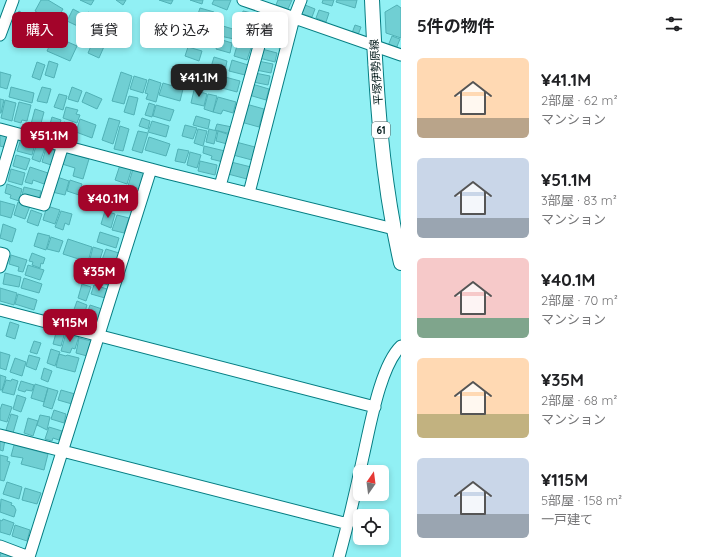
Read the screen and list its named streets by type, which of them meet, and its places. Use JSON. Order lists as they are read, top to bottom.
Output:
{
  "streets": {
    "main road": ["平塚伊勢原線", "61"]
  },
  "north": "top",
  "page": {
    "heading": "5件の物件",
    "chip": [
      "購入",
      "賃貸",
      "絞り込み",
      "新着"
    ],
    "list": [
      {
        "name": "¥41.1M",
        "note": "2部屋 · 62 m² · マンション"
      },
      {
        "name": "¥51.1M",
        "note": "3部屋 · 83 m² · マンション"
      },
      {
        "name": "¥40.1M",
        "note": "2部屋 · 70 m² · マンション"
      },
      {
        "name": "¥35M",
        "note": "2部屋 · 68 m² · マンション"
      },
      {
        "name": "¥115M",
        "note": "5部屋 · 158 m² · 一戸建て"
      }
    ],
    "price": [
      "¥41.1M",
      "¥51.1M",
      "¥40.1M",
      "¥35M",
      "¥115M"
    ]
  }
}
